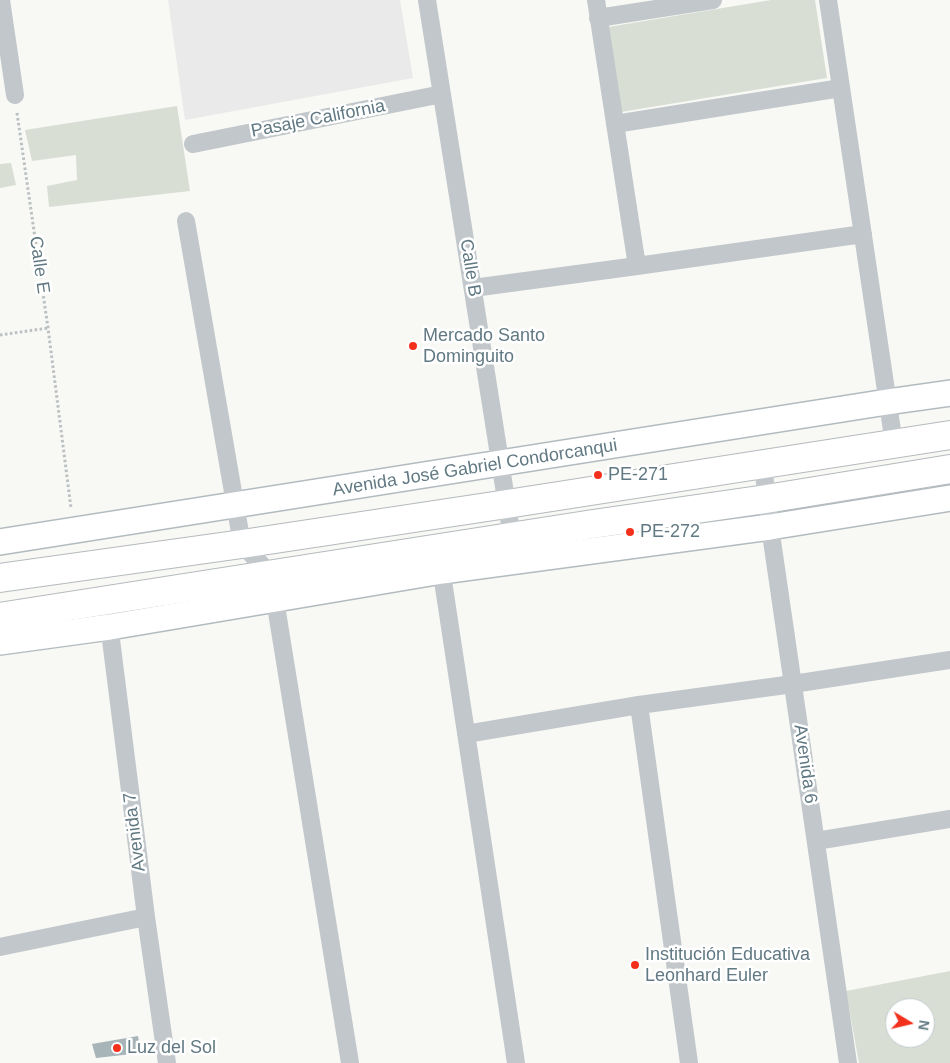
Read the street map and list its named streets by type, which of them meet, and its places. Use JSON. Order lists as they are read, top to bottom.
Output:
{
  "streets": {
    "street": [
      "Pasaje California",
      "Calle B",
      "Avenida José Gabriel Condorcanqui",
      "Avenida 6",
      "Avenida 7"
    ],
    "path": ["Calle E"]
  },
  "crossings": [
    ["Pasaje California", "Calle B"],
    ["Calle E", "Avenida José Gabriel Condorcanqui"],
    ["Calle B", "Avenida José Gabriel Condorcanqui"]
  ],
  "places": [
    "Mercado Santo Dominguito",
    "PE-271",
    "PE-272",
    "Institución Educativa Leonhard Euler",
    "Luz del Sol"
  ],
  "north": "right"
}
